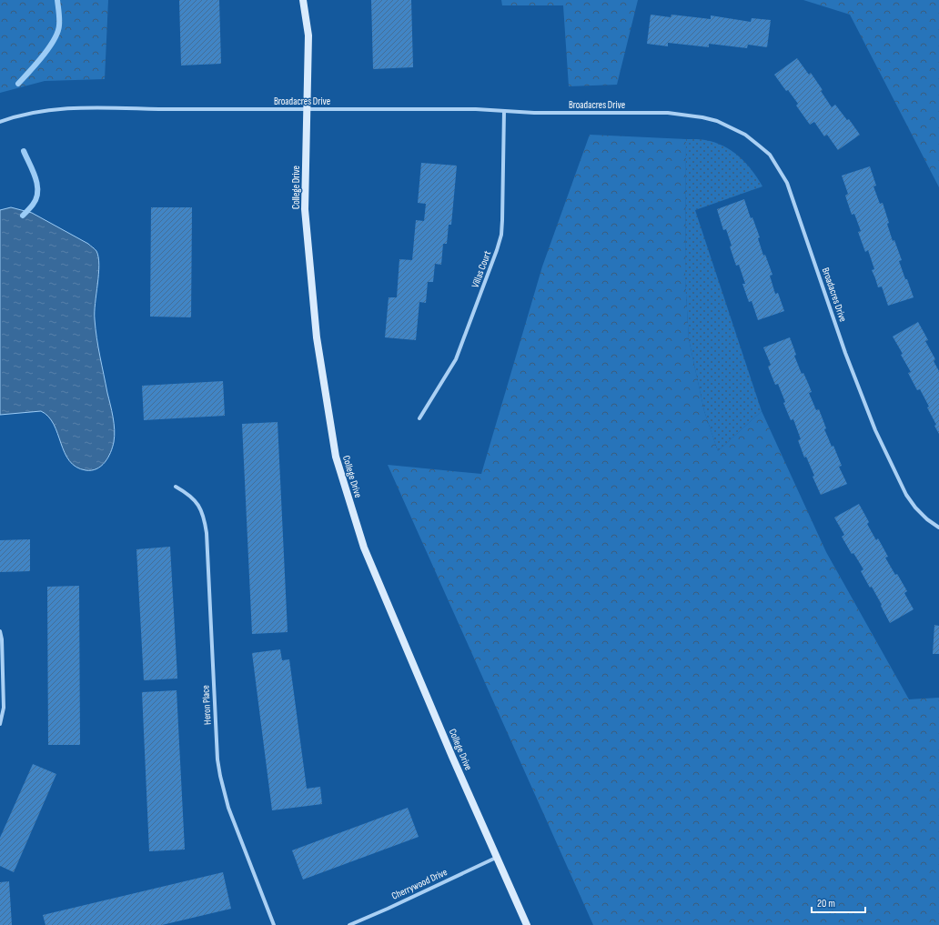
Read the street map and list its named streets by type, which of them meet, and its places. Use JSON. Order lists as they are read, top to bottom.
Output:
{
  "streets": {
    "main road": ["College Drive"],
    "street": [
      "Broadacres Drive",
      "Villas Court",
      "Heron Place",
      "Cherrywood Drive"
    ]
  },
  "crossings": [
    ["Broadacres Drive", "College Drive"],
    ["Broadacres Drive", "Villas Court"],
    ["College Drive", "Cherrywood Drive"]
  ],
  "scale_bar": "20 m"
}
